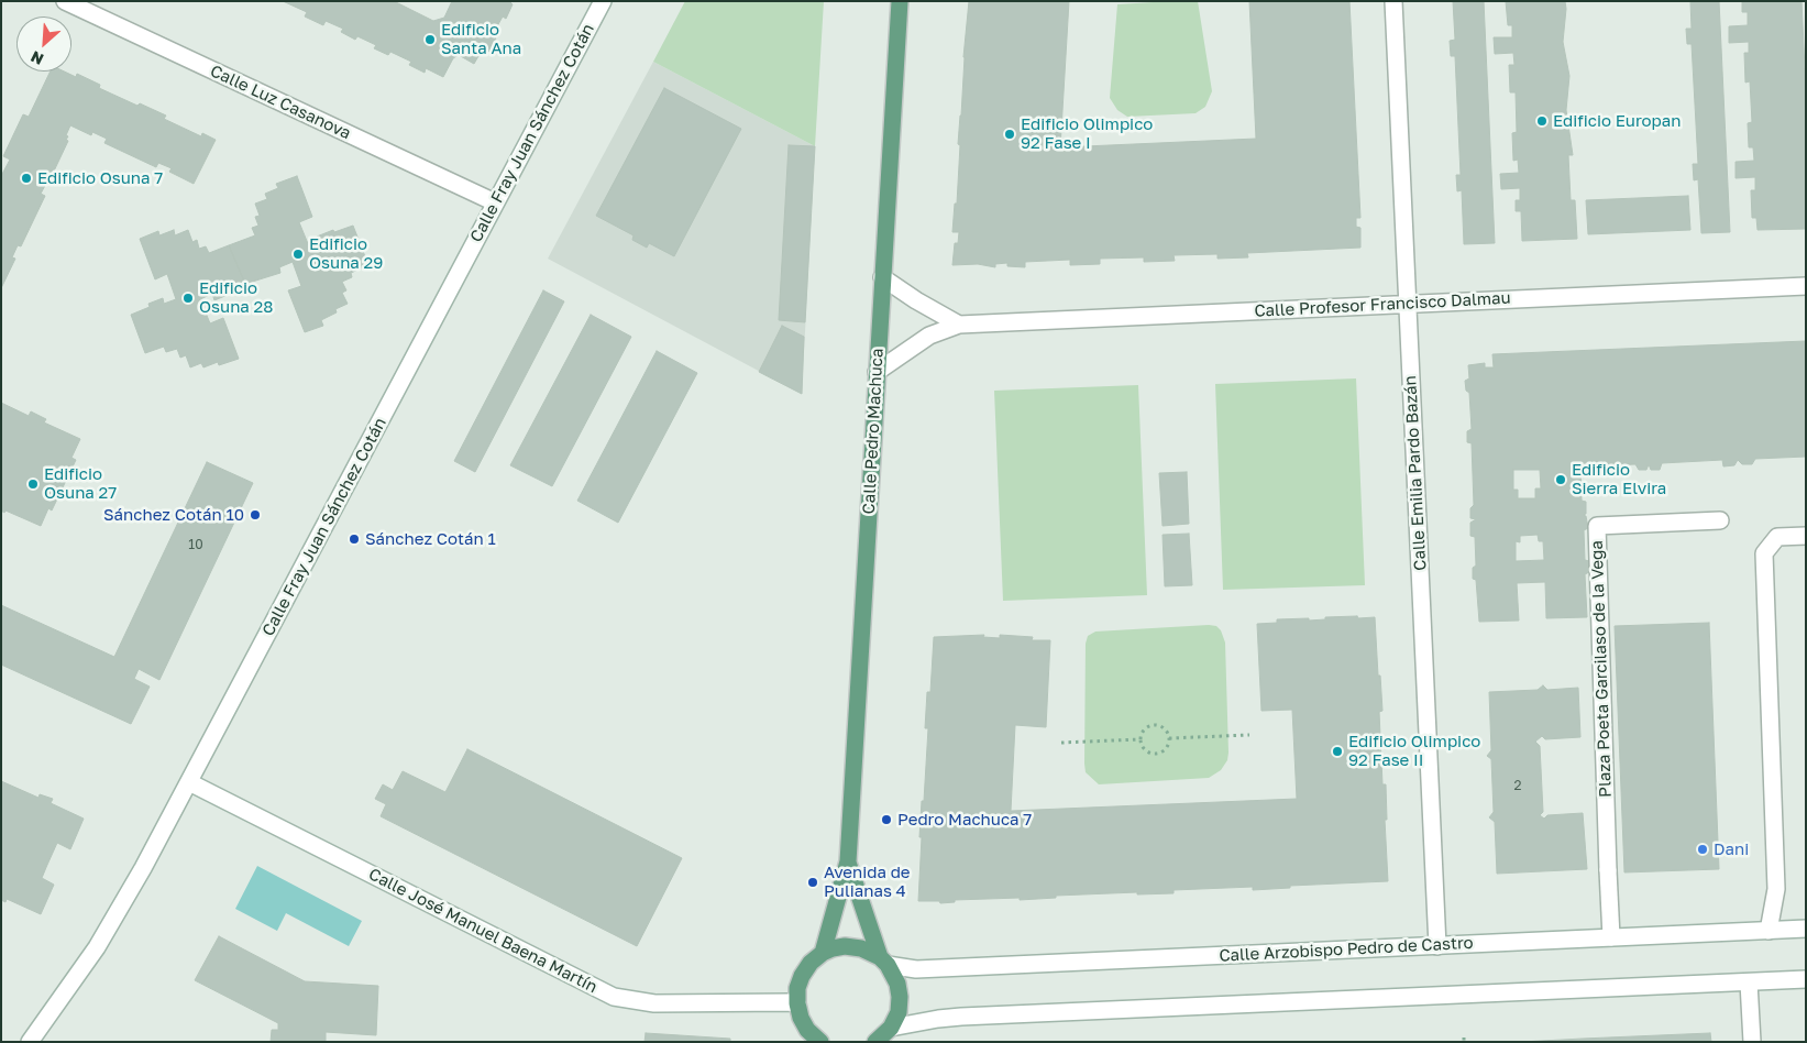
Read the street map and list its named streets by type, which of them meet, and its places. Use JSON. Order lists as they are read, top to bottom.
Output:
{
  "streets": {
    "main road": [
      "Calle Luz Casanova",
      "Calle Fray Juan Sánchez Cotán",
      "Calle Profesor Francisco Dalmau",
      "Calle Pedro Machuca",
      "Calle Emilia Pardo Bazán",
      "Plaza Poeta Garcilaso de la Vega",
      "Calle José Manuel Baena Martín",
      "Calle Arzobispo Pedro de Castro"
    ]
  },
  "crossings": [
    ["Calle Luz Casanova", "Calle Fray Juan Sánchez Cotán"],
    ["Calle Fray Juan Sánchez Cotán", "Calle José Manuel Baena Martín"],
    ["Calle Profesor Francisco Dalmau", "Calle Pedro Machuca"],
    ["Calle Profesor Francisco Dalmau", "Calle Emilia Pardo Bazán"],
    ["Calle Pedro Machuca", "Calle Arzobispo Pedro de Castro"],
    ["Calle Emilia Pardo Bazán", "Calle Arzobispo Pedro de Castro"],
    ["Plaza Poeta Garcilaso de la Vega", "Calle Arzobispo Pedro de Castro"]
  ],
  "places": [
    "Edificio Santa Ana",
    "Edificio Europan",
    "Edificio Olimpico 92 Fase I",
    "Edificio Osuna 7",
    "Edificio Osuna 29",
    "Edificio Osuna 28",
    "Edificio Sierra Elvira",
    "Edificio Osuna 27",
    "Sánchez Cotán 10",
    "Sánchez Cotán 1",
    "Edificio Olimpico 92 Fase II",
    "Pedro Machuca 7",
    "Dani",
    "Avenida de Pulianas 4"
  ],
  "house_numbers": ["10", "2"],
  "north": "bottom left"
}
